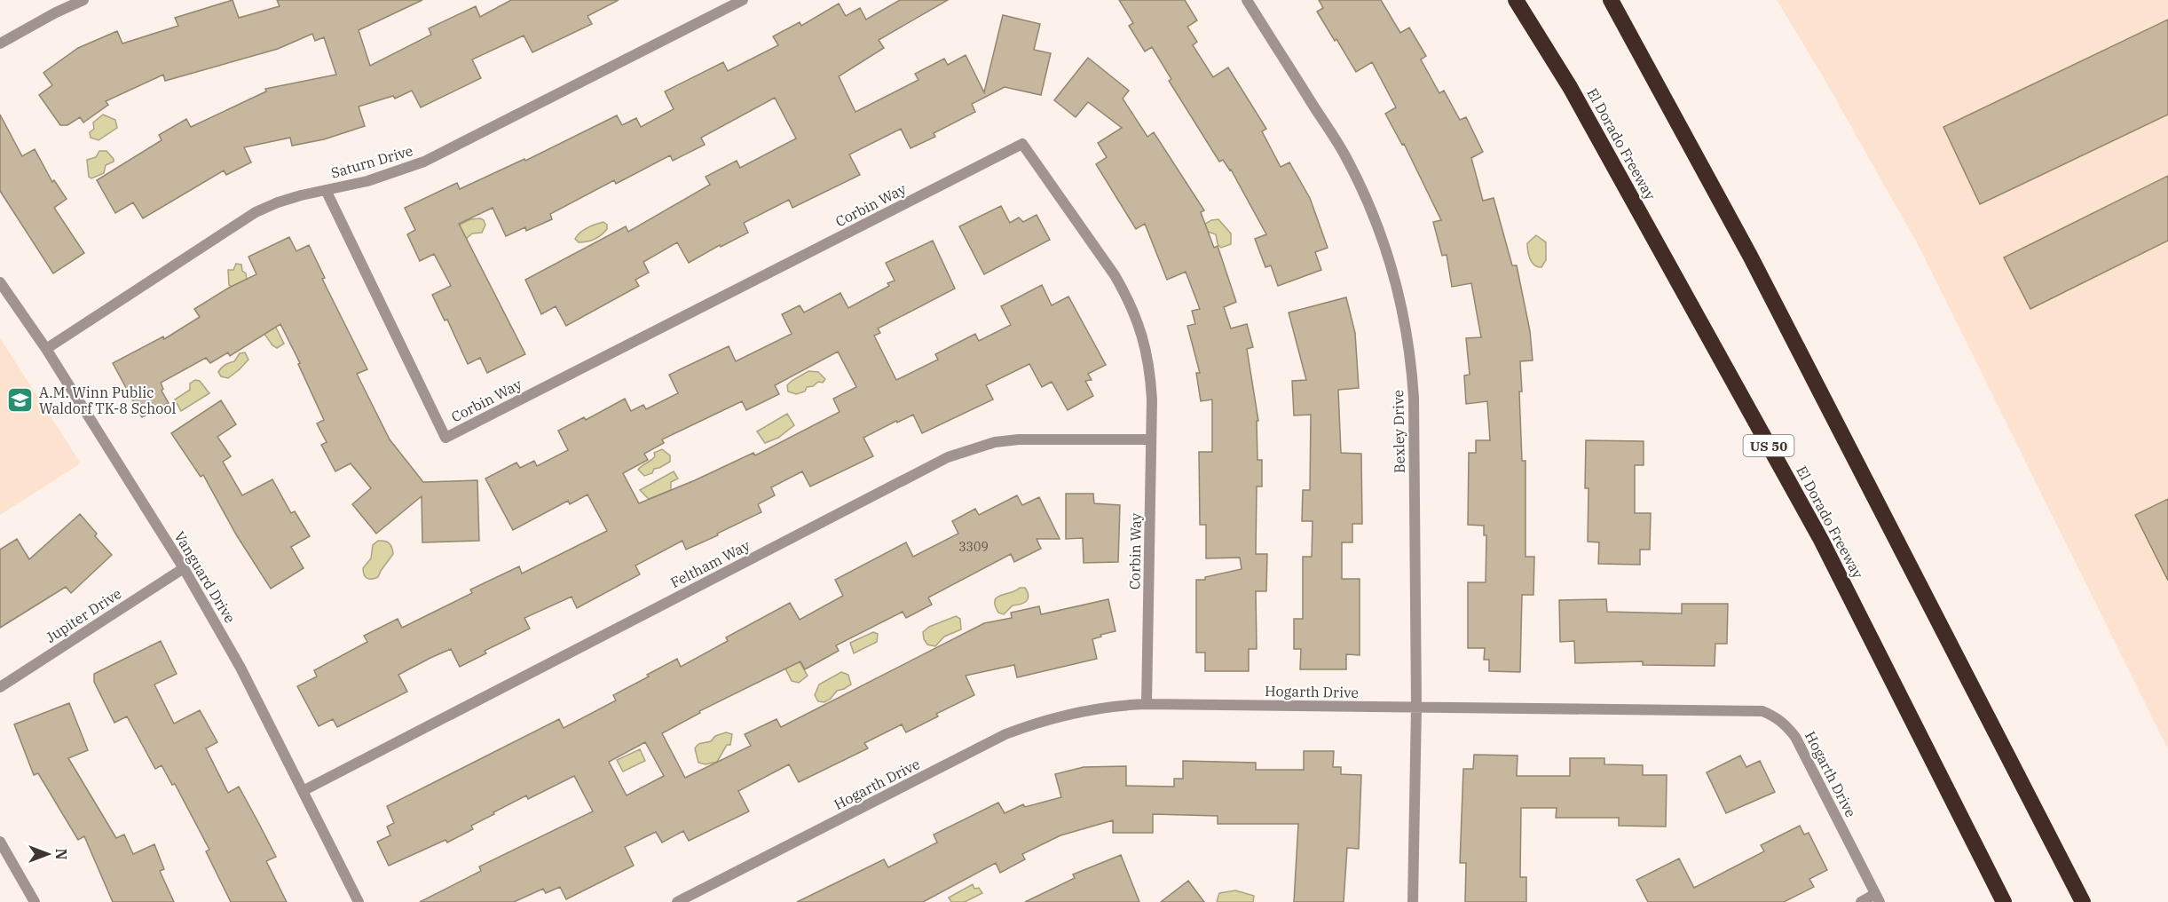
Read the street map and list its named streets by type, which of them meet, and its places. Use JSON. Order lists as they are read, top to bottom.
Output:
{
  "streets": {
    "highway": ["El Dorado Freeway", "US 50"],
    "street": [
      "Saturn Drive",
      "Corbin Way",
      "Bexley Drive",
      "Feltham Way",
      "Vanguard Drive",
      "Jupiter Drive",
      "Hogarth Drive"
    ]
  },
  "crossings": [
    ["Saturn Drive", "Corbin Way"],
    ["Saturn Drive", "Vanguard Drive"],
    ["Corbin Way", "Feltham Way"],
    ["Corbin Way", "Hogarth Drive"],
    ["Bexley Drive", "Hogarth Drive"],
    ["Feltham Way", "Vanguard Drive"],
    ["Vanguard Drive", "Jupiter Drive"]
  ],
  "places": {
    "school or university": ["A.M. Winn Public Waldorf TK-8 School"]
  },
  "house_numbers": ["3309"],
  "north": "right"
}
